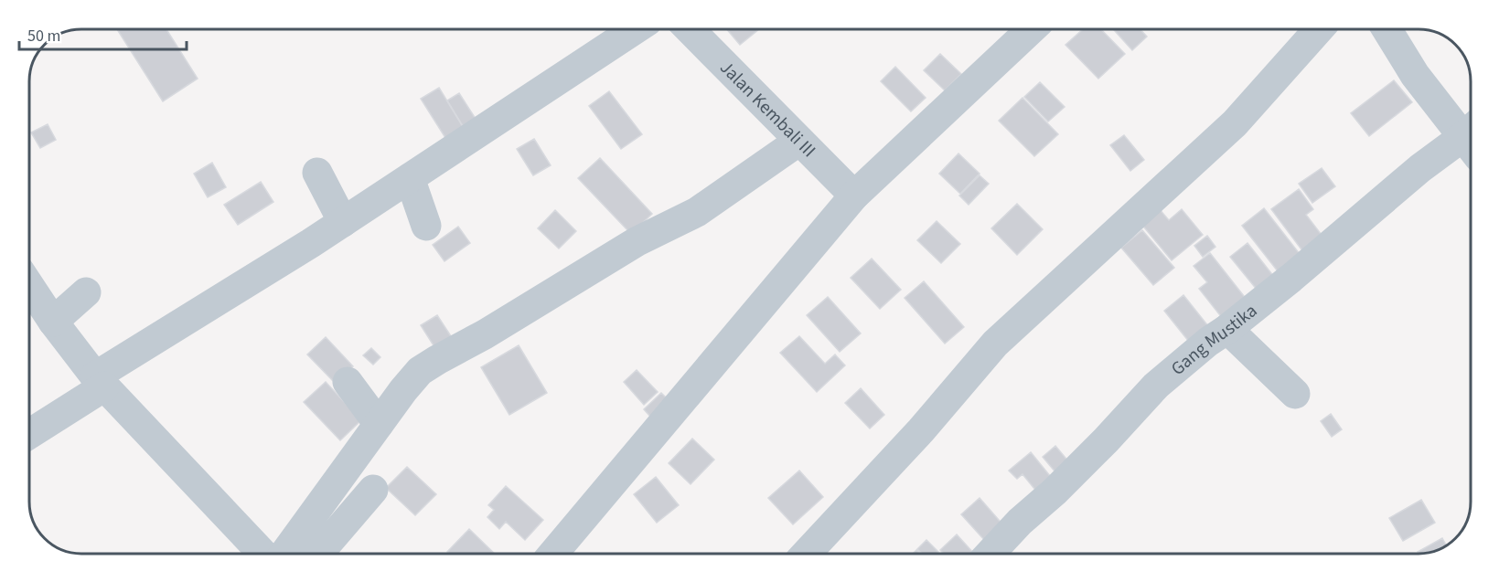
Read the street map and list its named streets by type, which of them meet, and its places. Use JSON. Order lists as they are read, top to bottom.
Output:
{
  "streets": {
    "street": ["Jalan Kembali III", "Gang Mustika"]
  },
  "scale_bar": "50 m"
}
